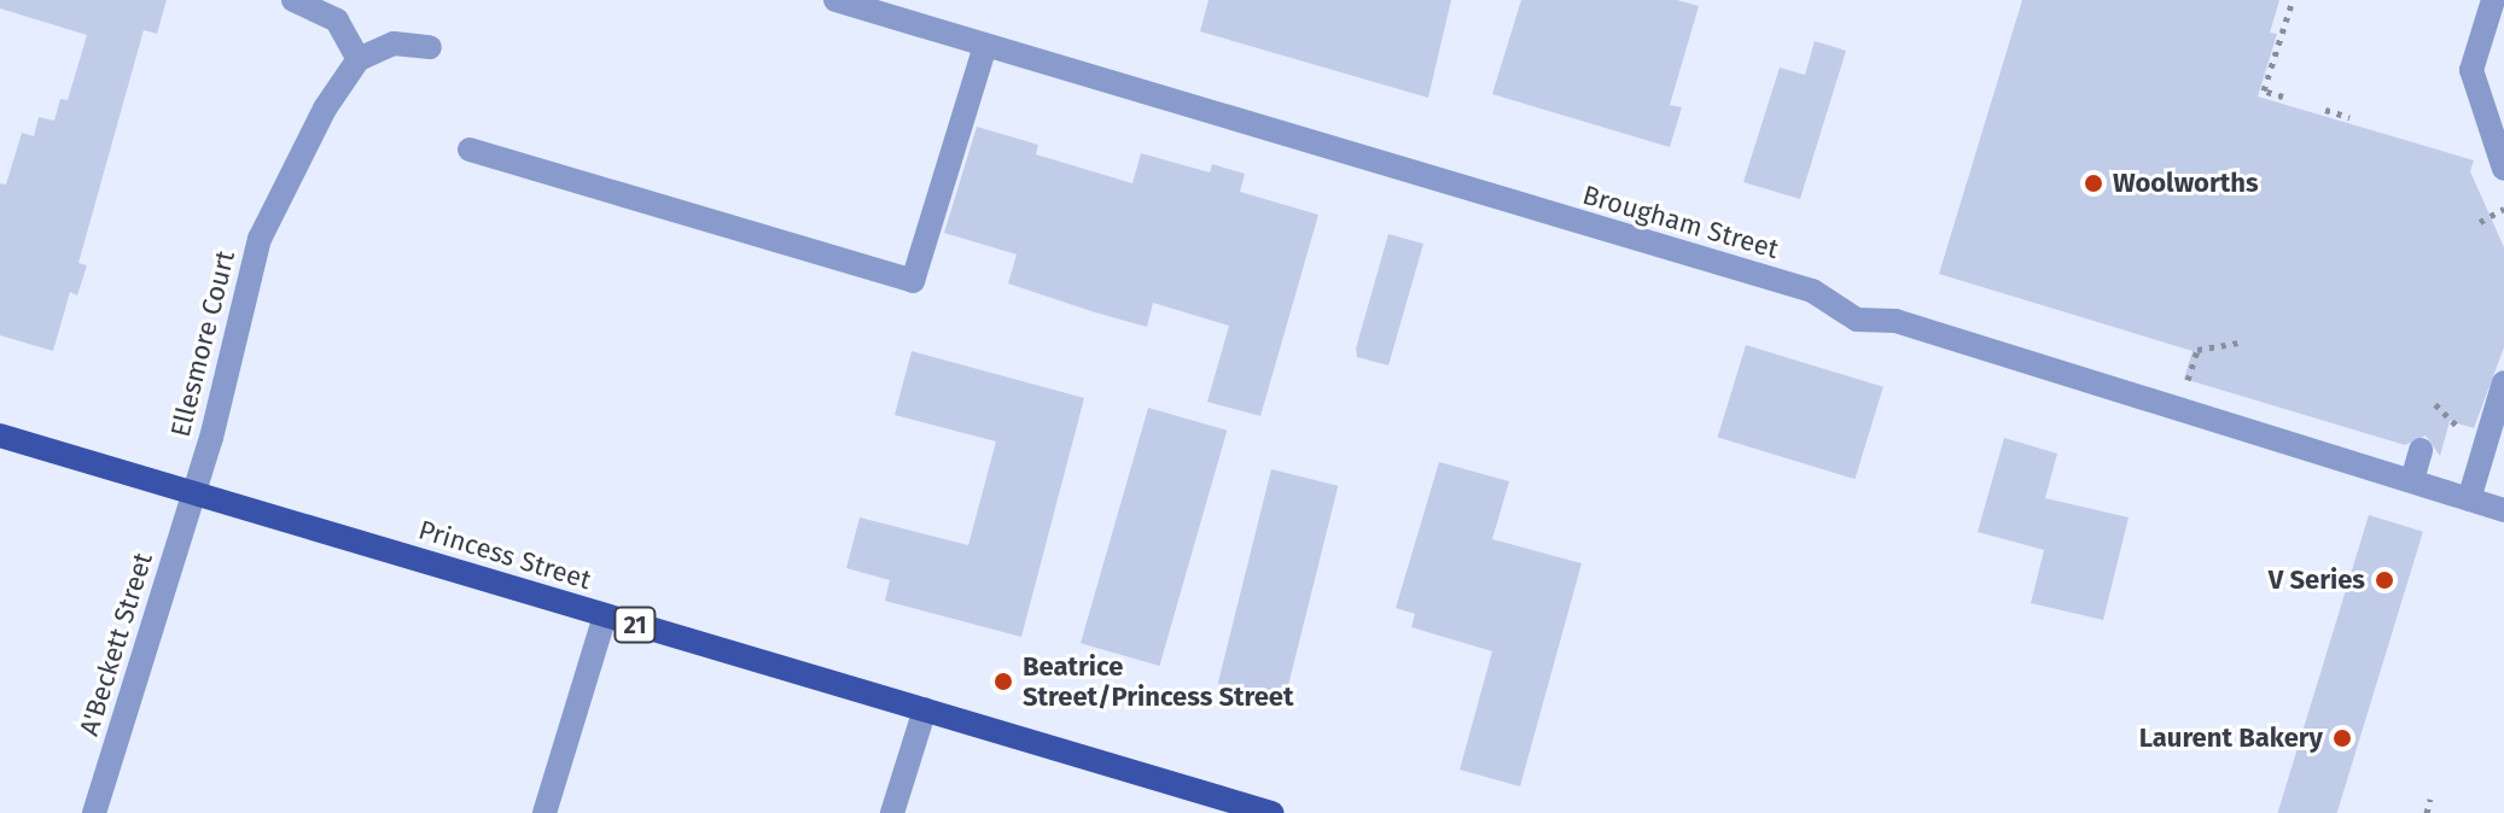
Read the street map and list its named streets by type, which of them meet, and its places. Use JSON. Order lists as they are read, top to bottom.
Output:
{
  "streets": {
    "main road": ["Princess Street", "21"],
    "street": ["Brougham Street", "Ellesmore Court", "A'Beckett Street"]
  },
  "crossings": [
    ["Ellesmore Court", "Princess Street"],
    ["Ellesmore Court", "A'Beckett Street"],
    ["Princess Street", "A'Beckett Street"]
  ],
  "places": [
    "Woolworths",
    "V Series",
    "Beatrice Street/Princess Street",
    "Laurent Bakery"
  ]
}
